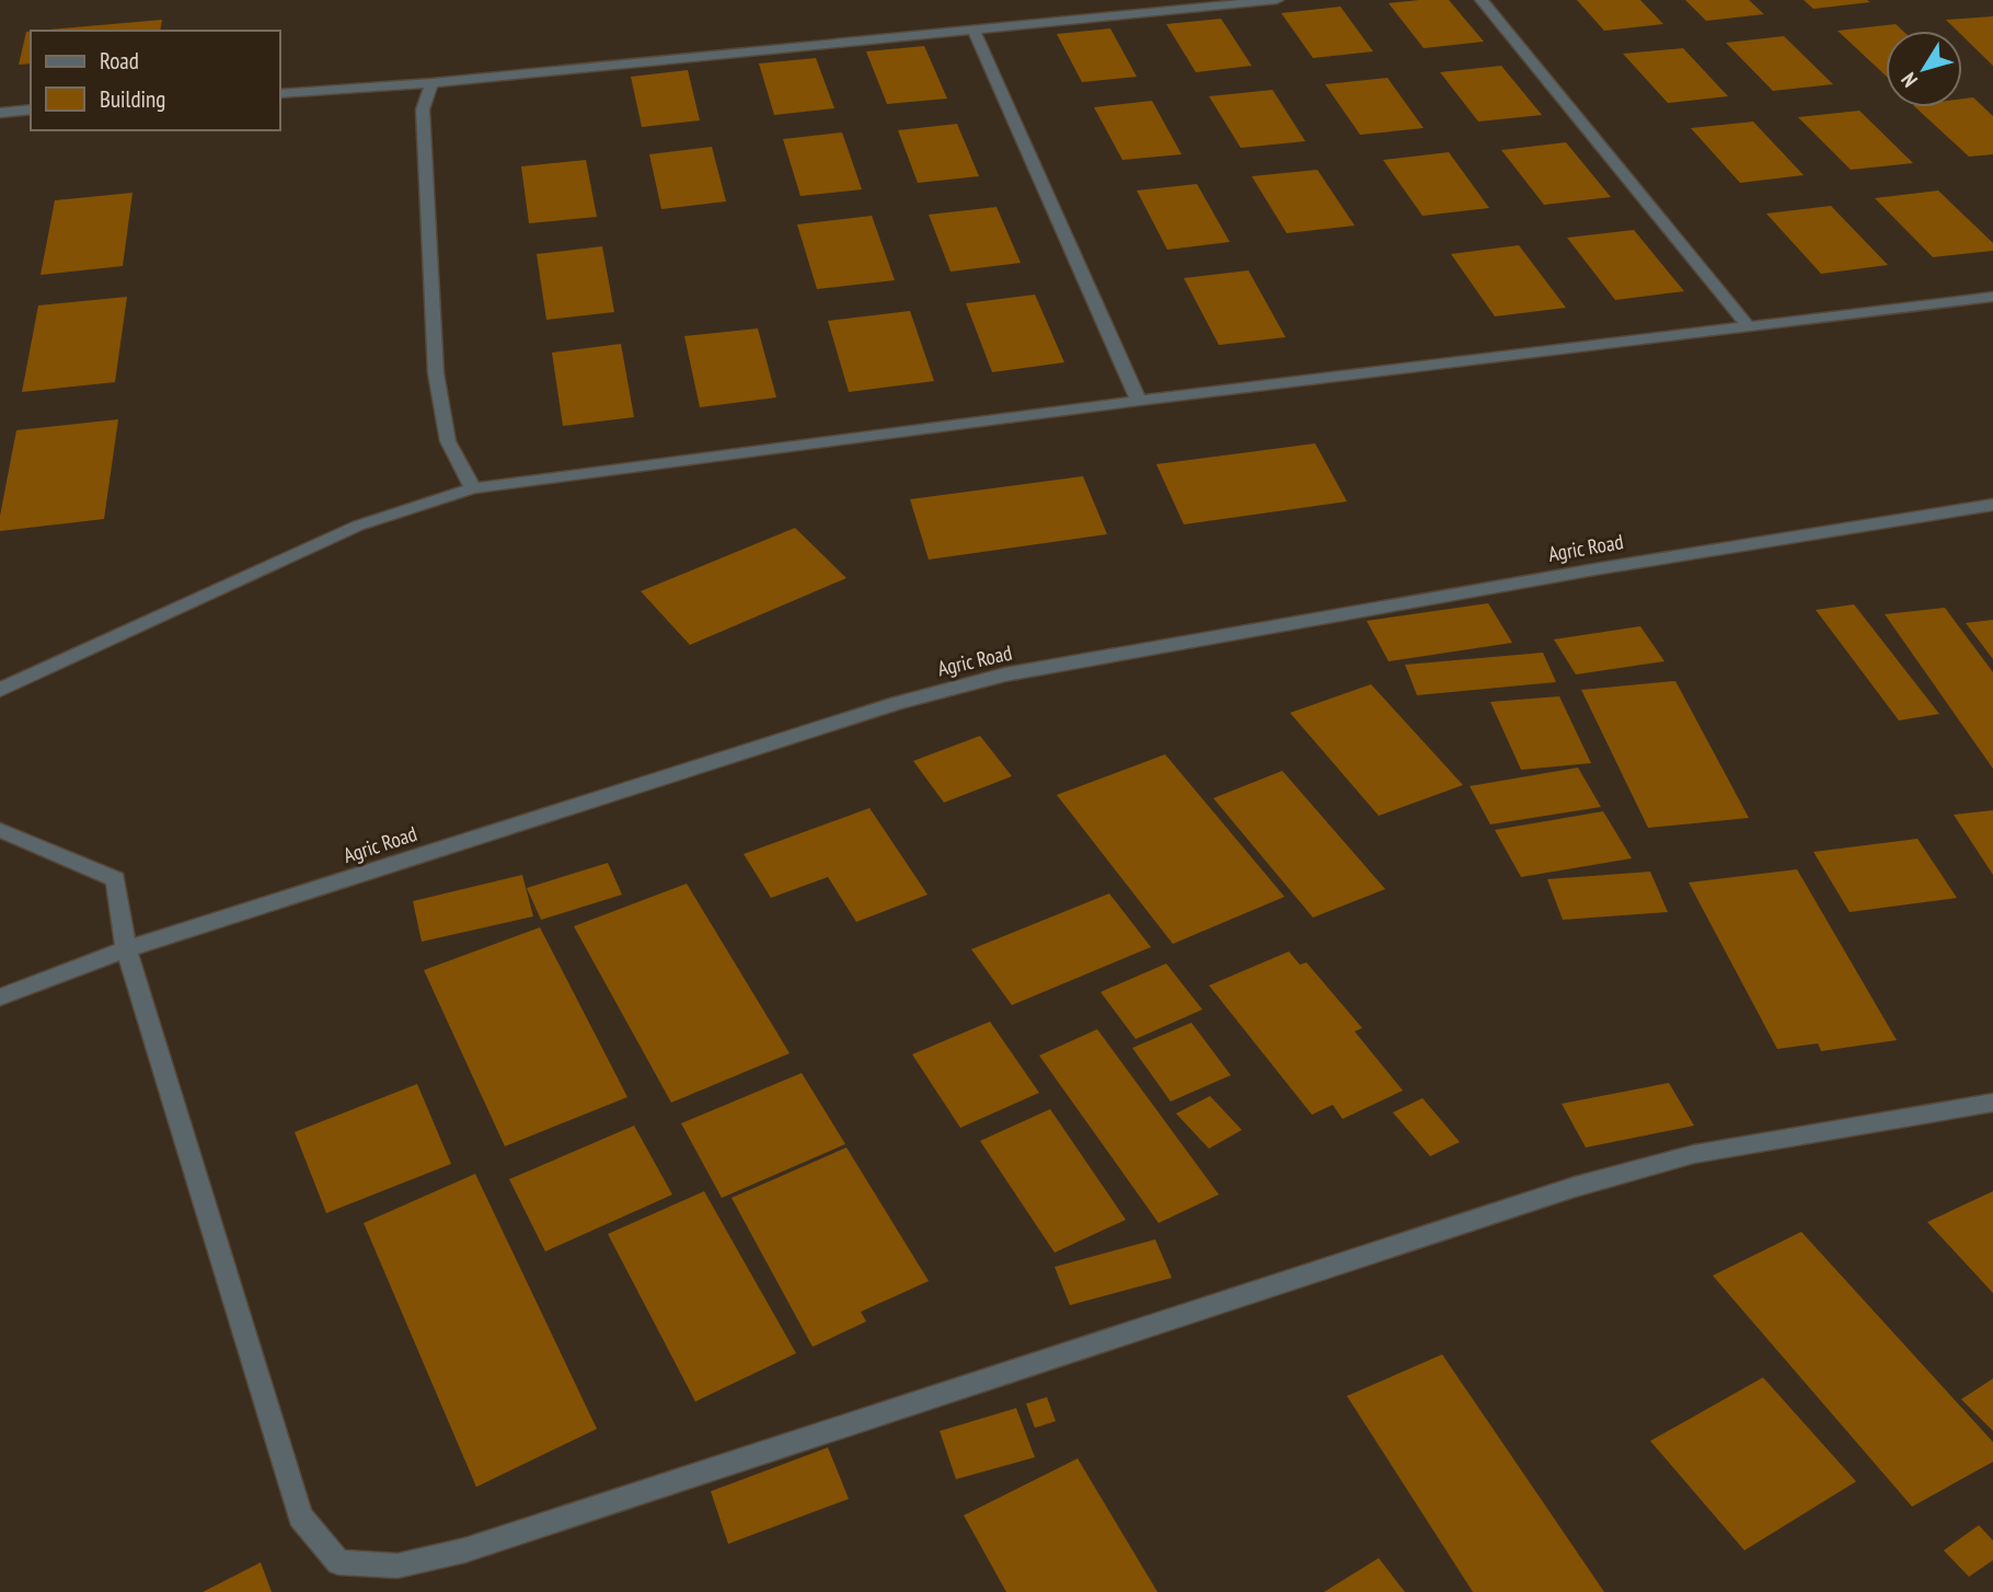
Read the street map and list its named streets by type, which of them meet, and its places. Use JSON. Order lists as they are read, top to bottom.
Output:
{
  "streets": {
    "street": ["Agric Road"]
  },
  "legend": ["Road", "Building"],
  "north": "bottom left"
}
